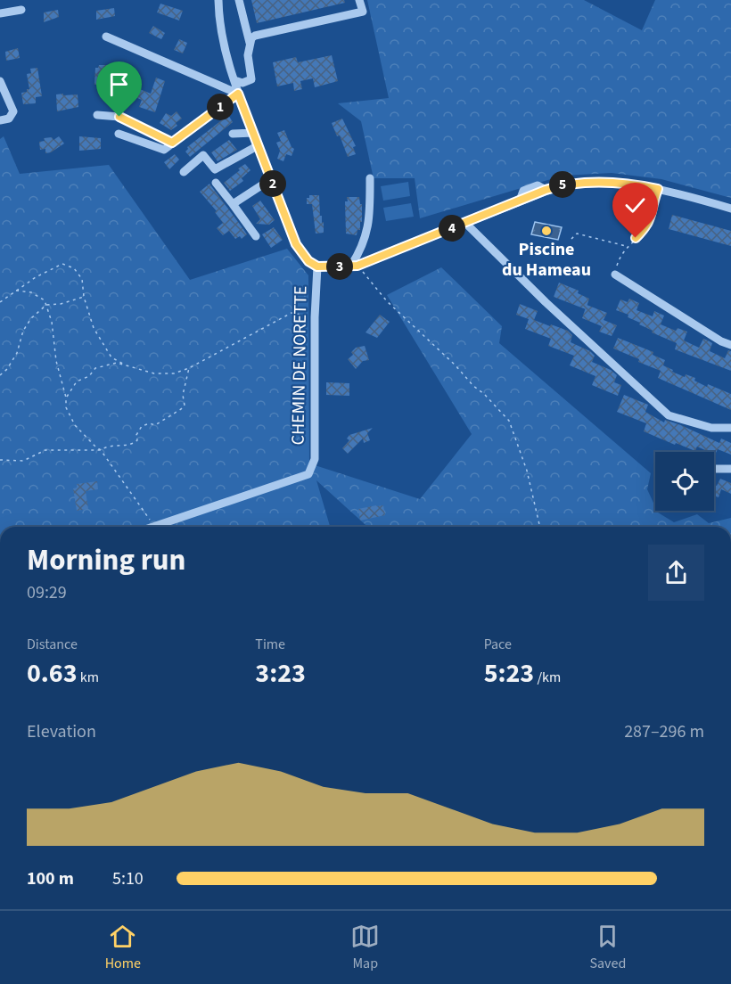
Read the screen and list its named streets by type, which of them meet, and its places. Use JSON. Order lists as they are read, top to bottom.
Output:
{
  "streets": {
    "street": ["CHEMIN DE NORETTE"]
  },
  "places": ["Piscine du Hameau"],
  "page": {
    "pins": [
      "1",
      "2",
      "5",
      "4",
      "3"
    ],
    "heading": ["Morning run", "09:29"],
    "stats": [
      ["Distance", "0.63 km"],
      ["Time", "3:23"],
      ["Pace", "5:23 /km"]
    ],
    "chart": ["Elevation", "287–296 m"],
    "list": [
      {
        "name": "100 m",
        "note": "5:10"
      }
    ],
    "tabs": ["Home", "Map", "Saved"]
  }
}
